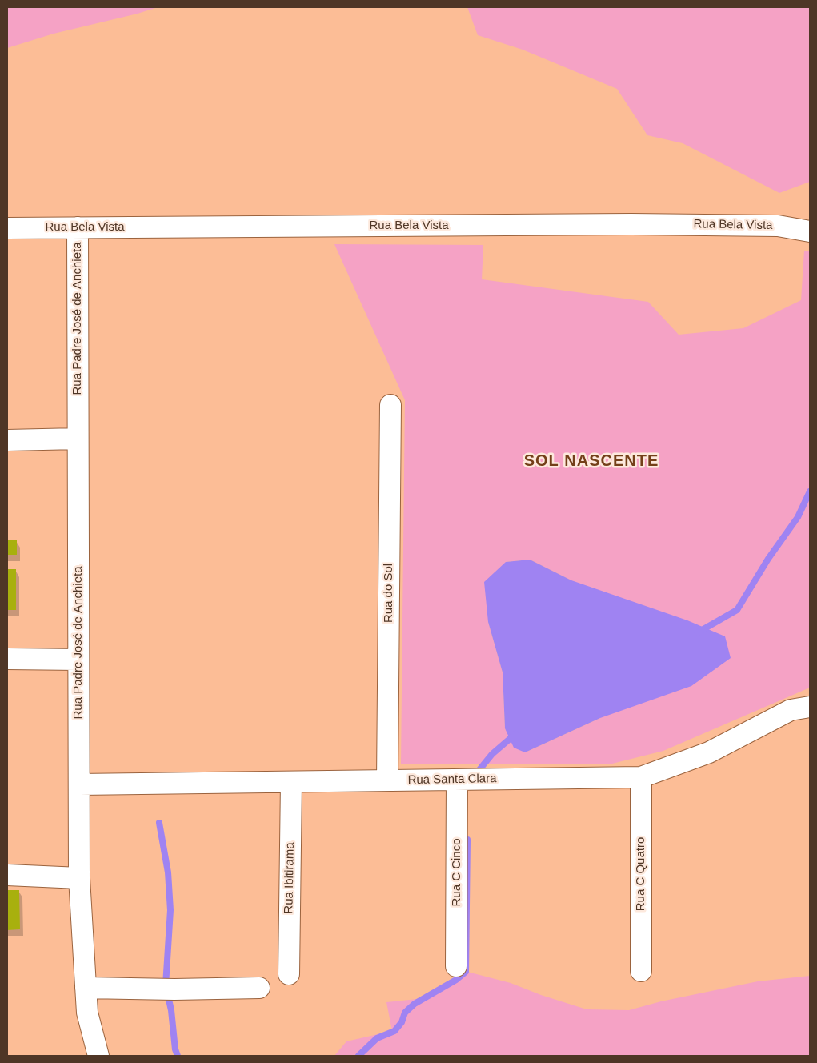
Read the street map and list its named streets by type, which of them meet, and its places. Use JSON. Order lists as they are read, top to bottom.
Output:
{
  "streets": {
    "street": [
      "Rua Bela Vista",
      "Rua Padre José de Anchieta",
      "Rua do Sol",
      "Rua Santa Clara",
      "Rua C Cinco",
      "Rua C Quatro",
      "Rua Ibitirama"
    ]
  },
  "crossings": [
    ["Rua Bela Vista", "Rua Padre José de Anchieta"],
    ["Rua Padre José de Anchieta", "Rua Santa Clara"],
    ["Rua do Sol", "Rua Santa Clara"],
    ["Rua Santa Clara", "Rua C Cinco"],
    ["Rua Santa Clara", "Rua C Quatro"],
    ["Rua Santa Clara", "Rua Ibitirama"]
  ],
  "districts": ["SOL NASCENTE"]
}
